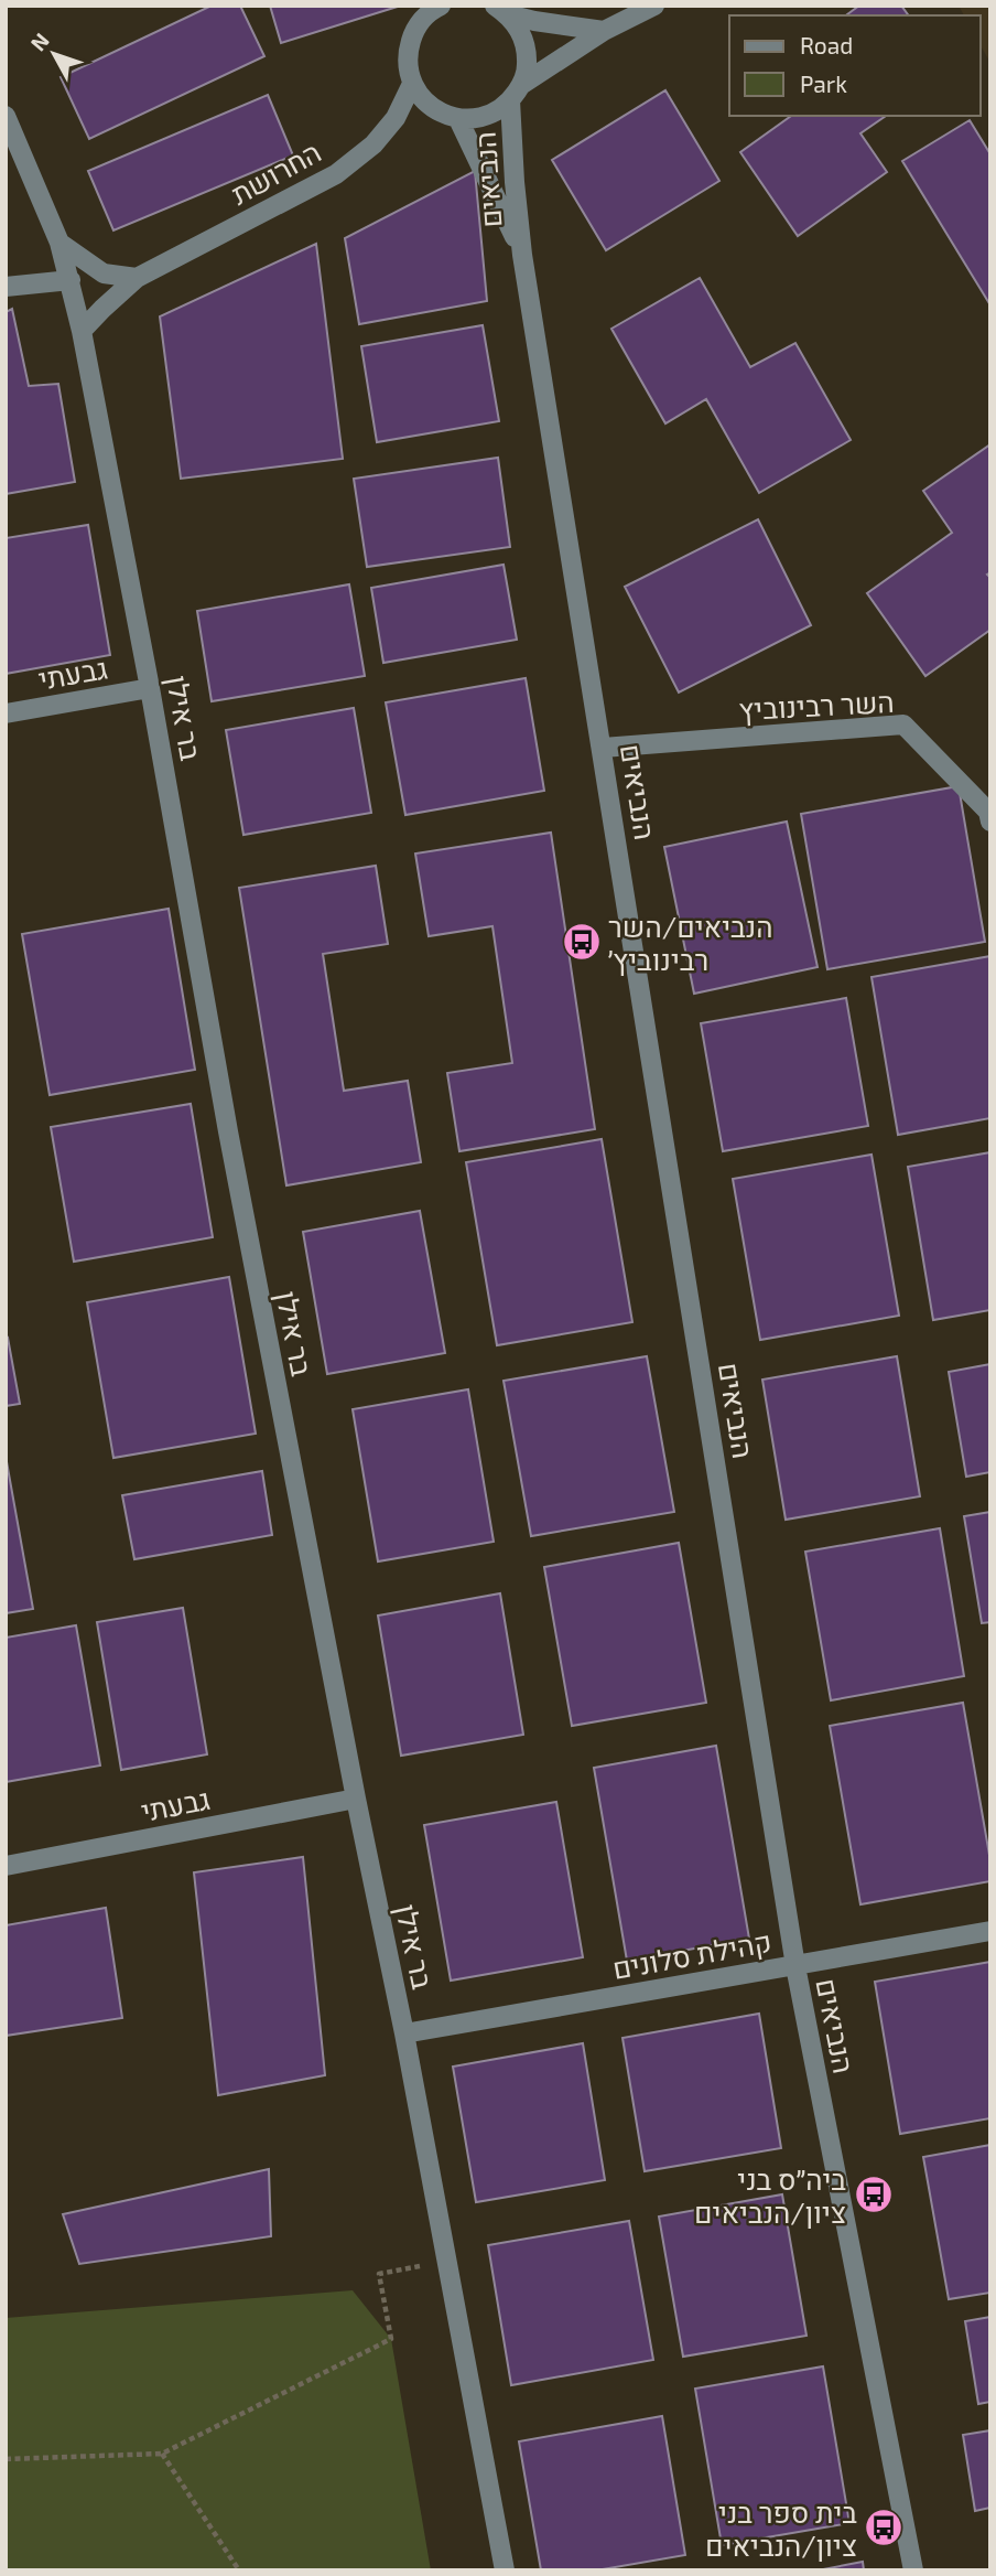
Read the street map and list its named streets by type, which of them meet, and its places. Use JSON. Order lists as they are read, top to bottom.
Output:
{
  "streets": {
    "street": [
      "החרושת",
      "הנביאים",
      "גבעתי",
      "השר רבינוביץ",
      "בר אילן",
      "קהילת סלונים"
    ]
  },
  "crossings": [
    ["החרושת", "בר אילן"],
    ["הנביאים", "השר רבינוביץ"],
    ["הנביאים", "קהילת סלונים"],
    ["גבעתי", "בר אילן"],
    ["בר אילן", "קהילת סלונים"]
  ],
  "places": {
    "bus stop": ["הנביאים/השר רבינוביץ׳", "ביה״ס בני ציון/הנביאים", "בית ספר בני ציון/הנביאים"]
  },
  "legend": ["Road", "Park"],
  "north": "top left"
}
